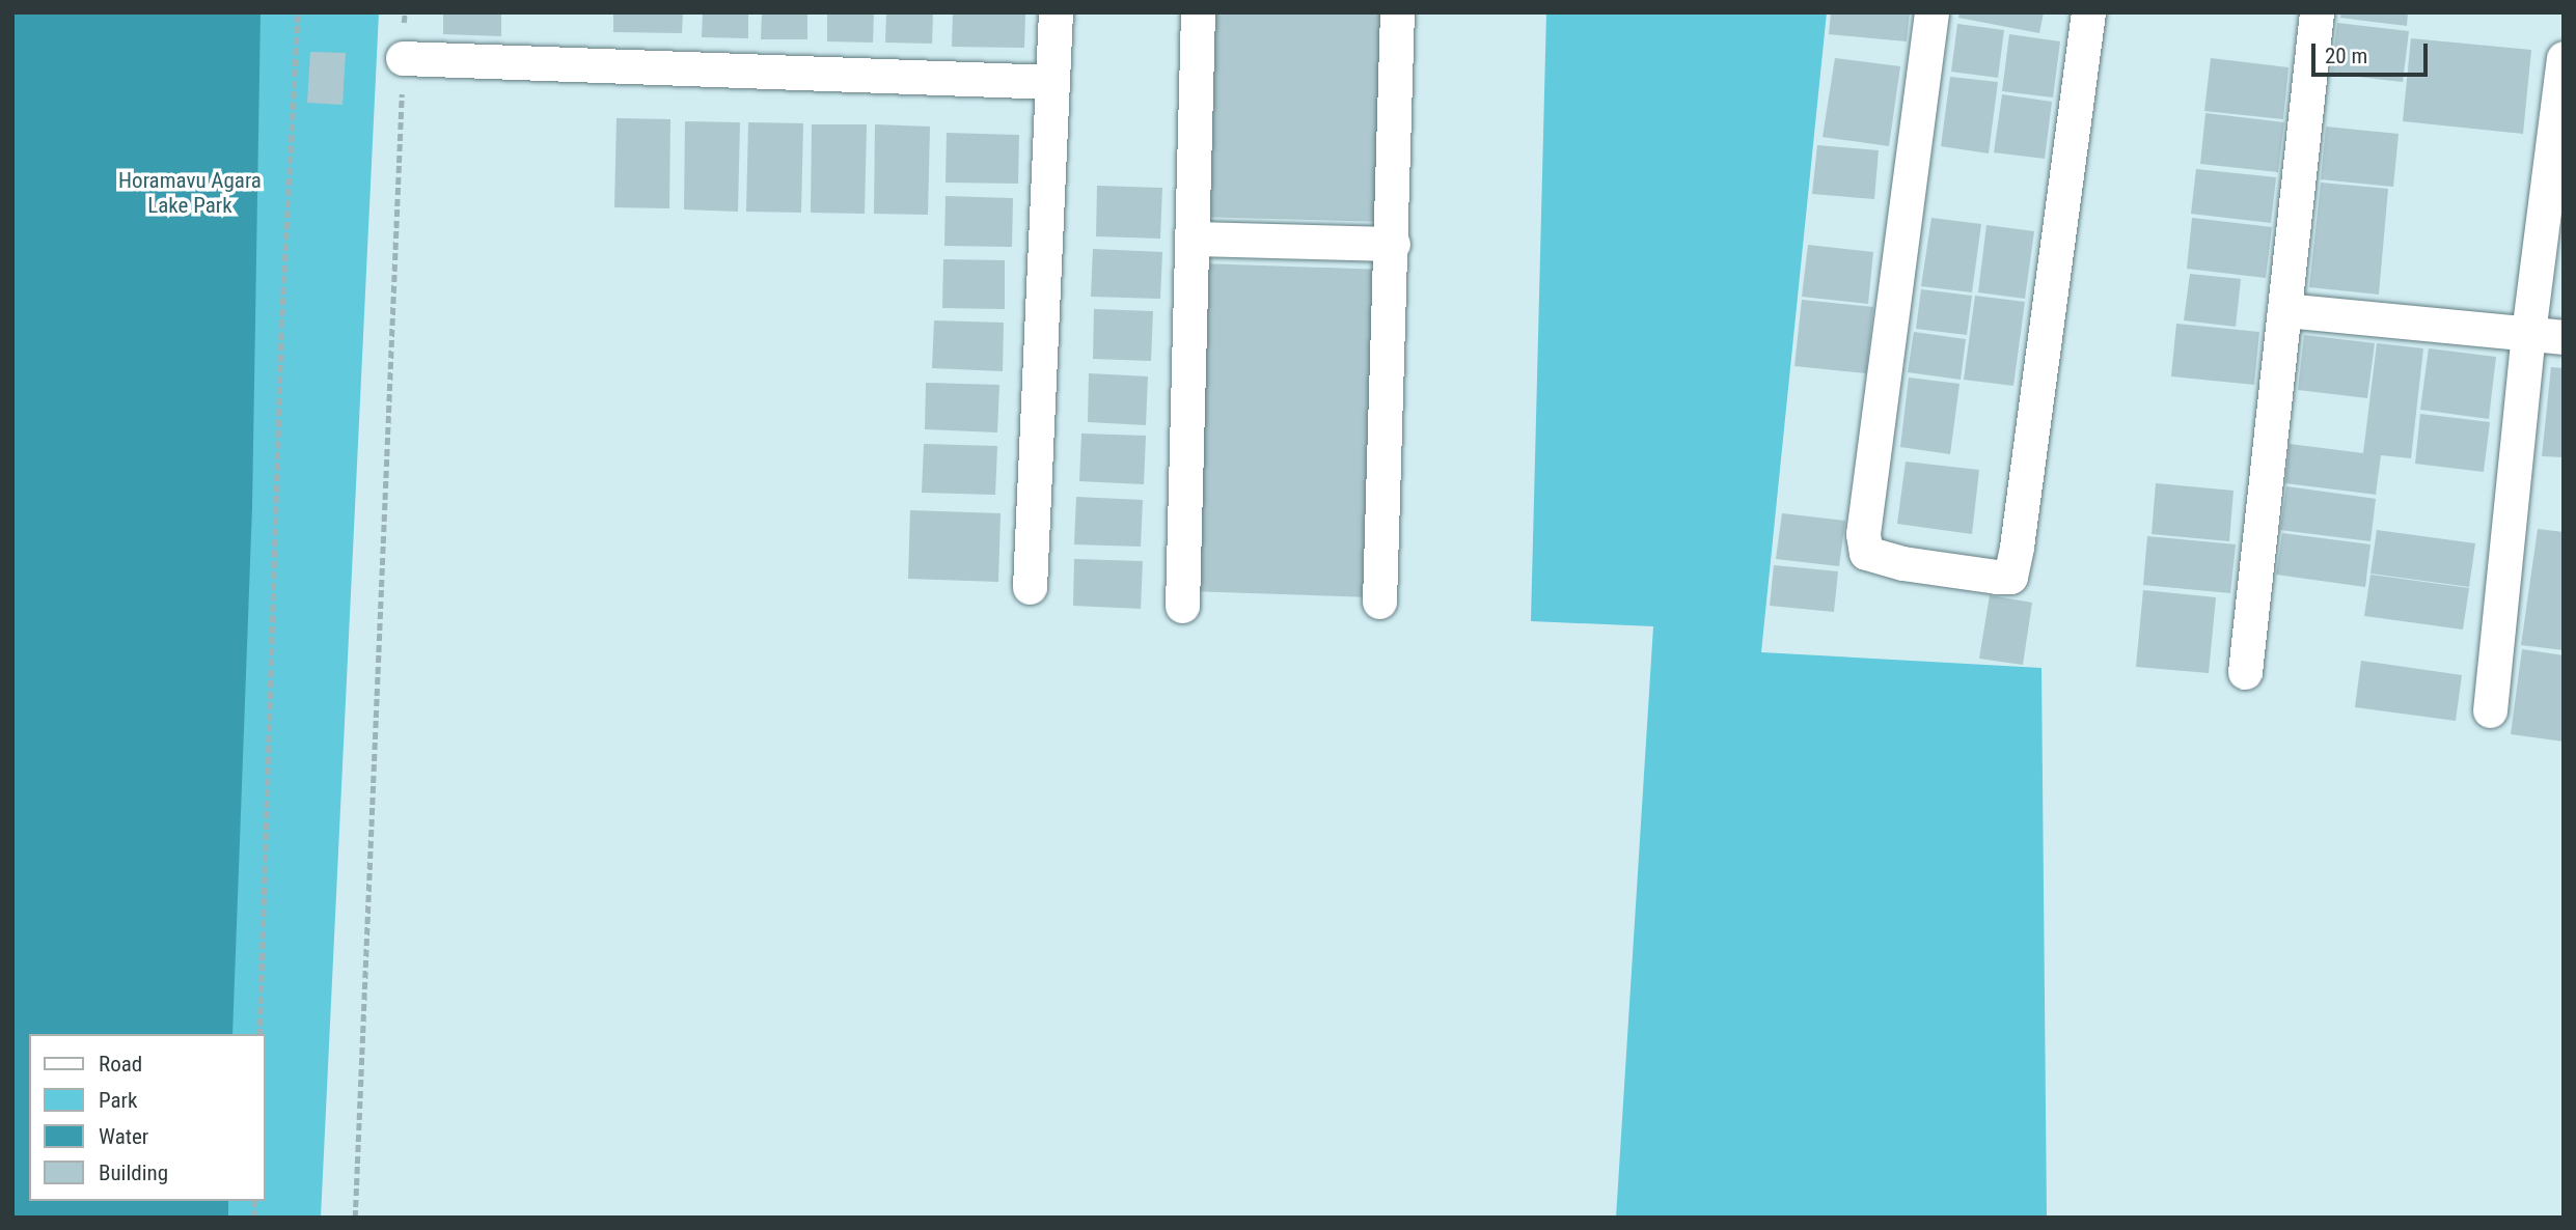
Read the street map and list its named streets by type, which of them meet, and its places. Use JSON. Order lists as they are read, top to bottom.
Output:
{
  "parks": ["Horamavu Agara Lake Park"],
  "legend": [
    "Road",
    "Park",
    "Water",
    "Building"
  ],
  "scale_bar": "20 m"
}
